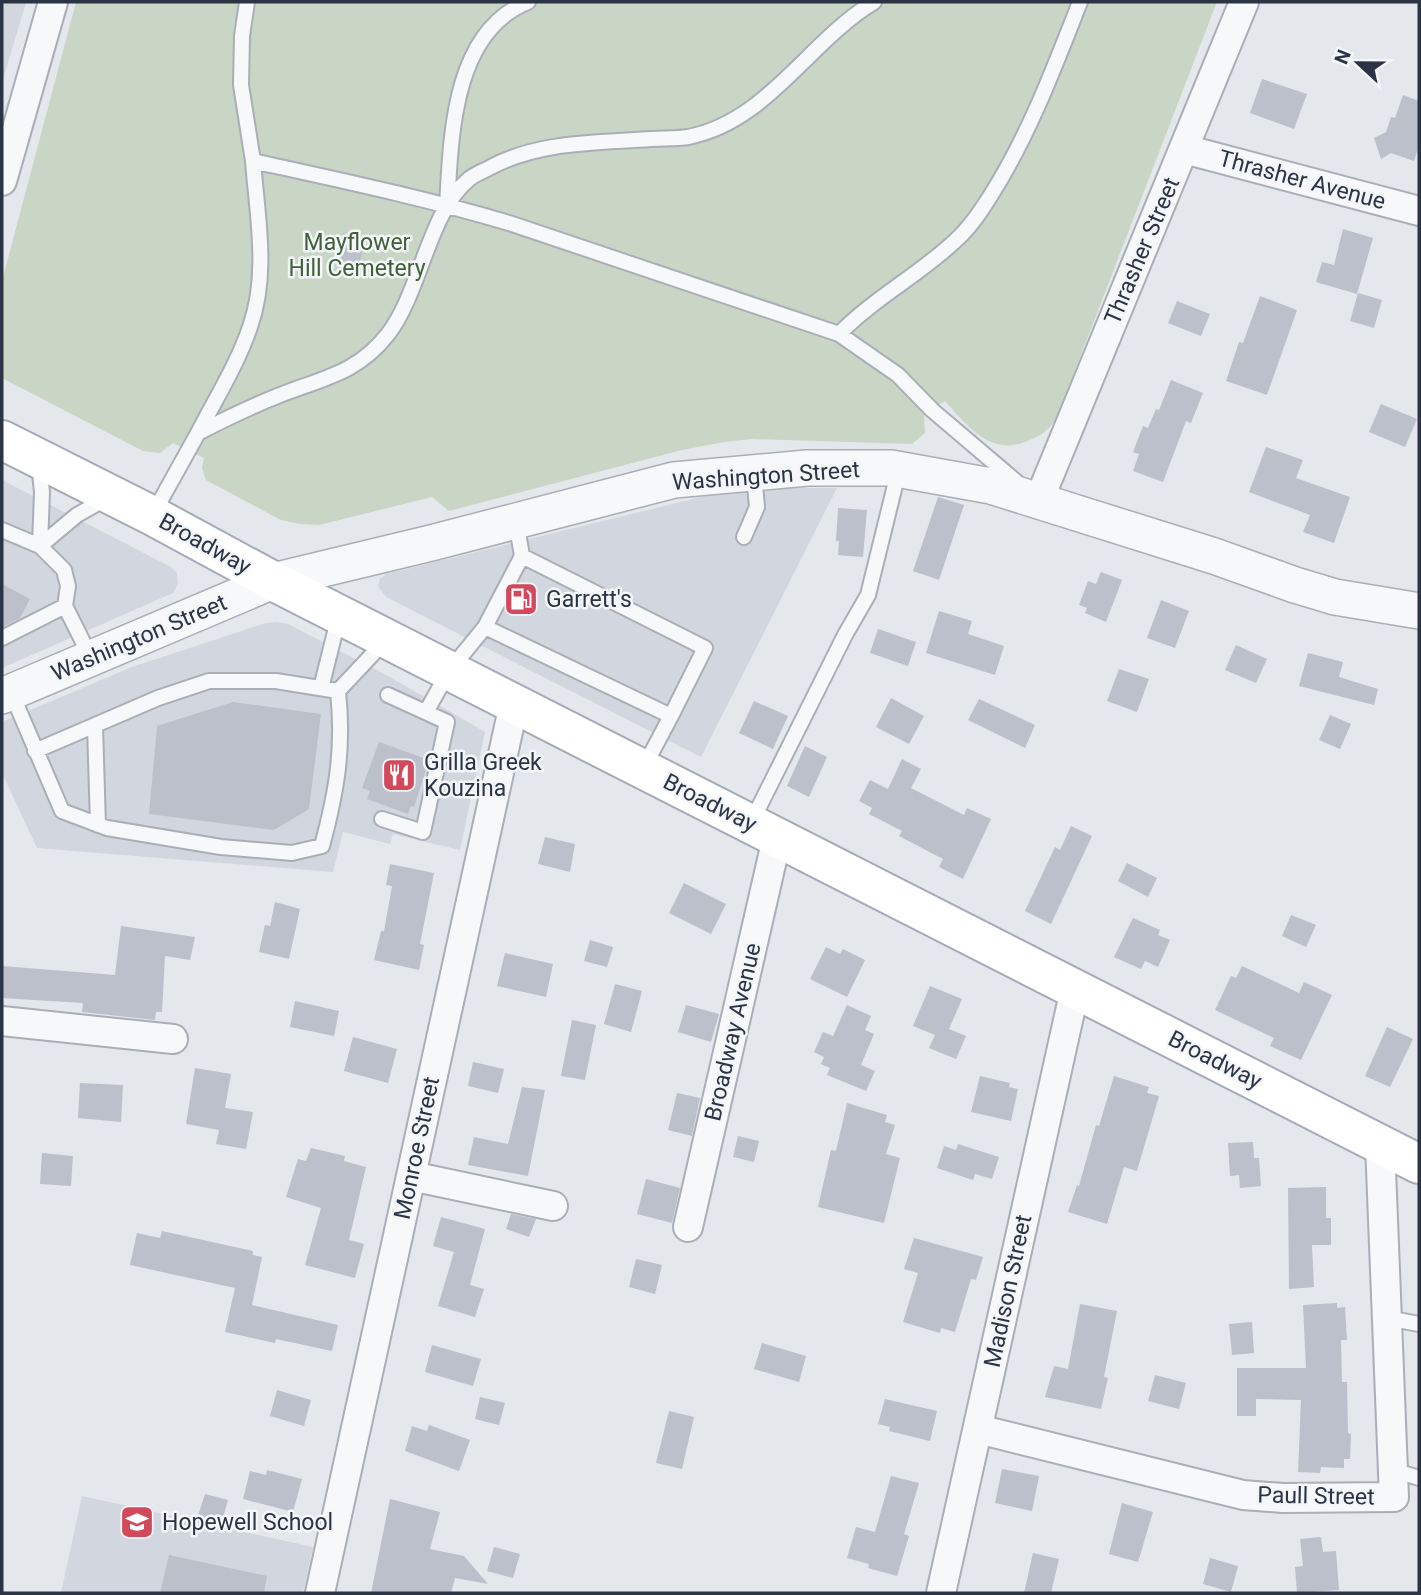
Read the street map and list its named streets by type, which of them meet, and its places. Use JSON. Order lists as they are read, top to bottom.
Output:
{
  "streets": {
    "main road": ["Broadway"],
    "street": [
      "Thrasher Avenue",
      "Thrasher Street",
      "Washington Street",
      "Broadway Avenue",
      "Monroe Street",
      "Madison Street",
      "Paull Street"
    ]
  },
  "crossings": [
    ["Thrasher Avenue", "Thrasher Street"],
    ["Thrasher Street", "Washington Street"],
    ["Washington Street", "Broadway"],
    ["Broadway", "Broadway Avenue"],
    ["Broadway", "Monroe Street"],
    ["Broadway", "Madison Street"],
    ["Broadway", "Paull Street"],
    ["Madison Street", "Paull Street"]
  ],
  "parks": ["Mayflower Hill Cemetery"],
  "places": {
    "fuel station": ["Garrett's"],
    "restaurant": ["Grilla Greek Kouzina"],
    "school or university": ["Hopewell School"]
  },
  "north": "left"
}
